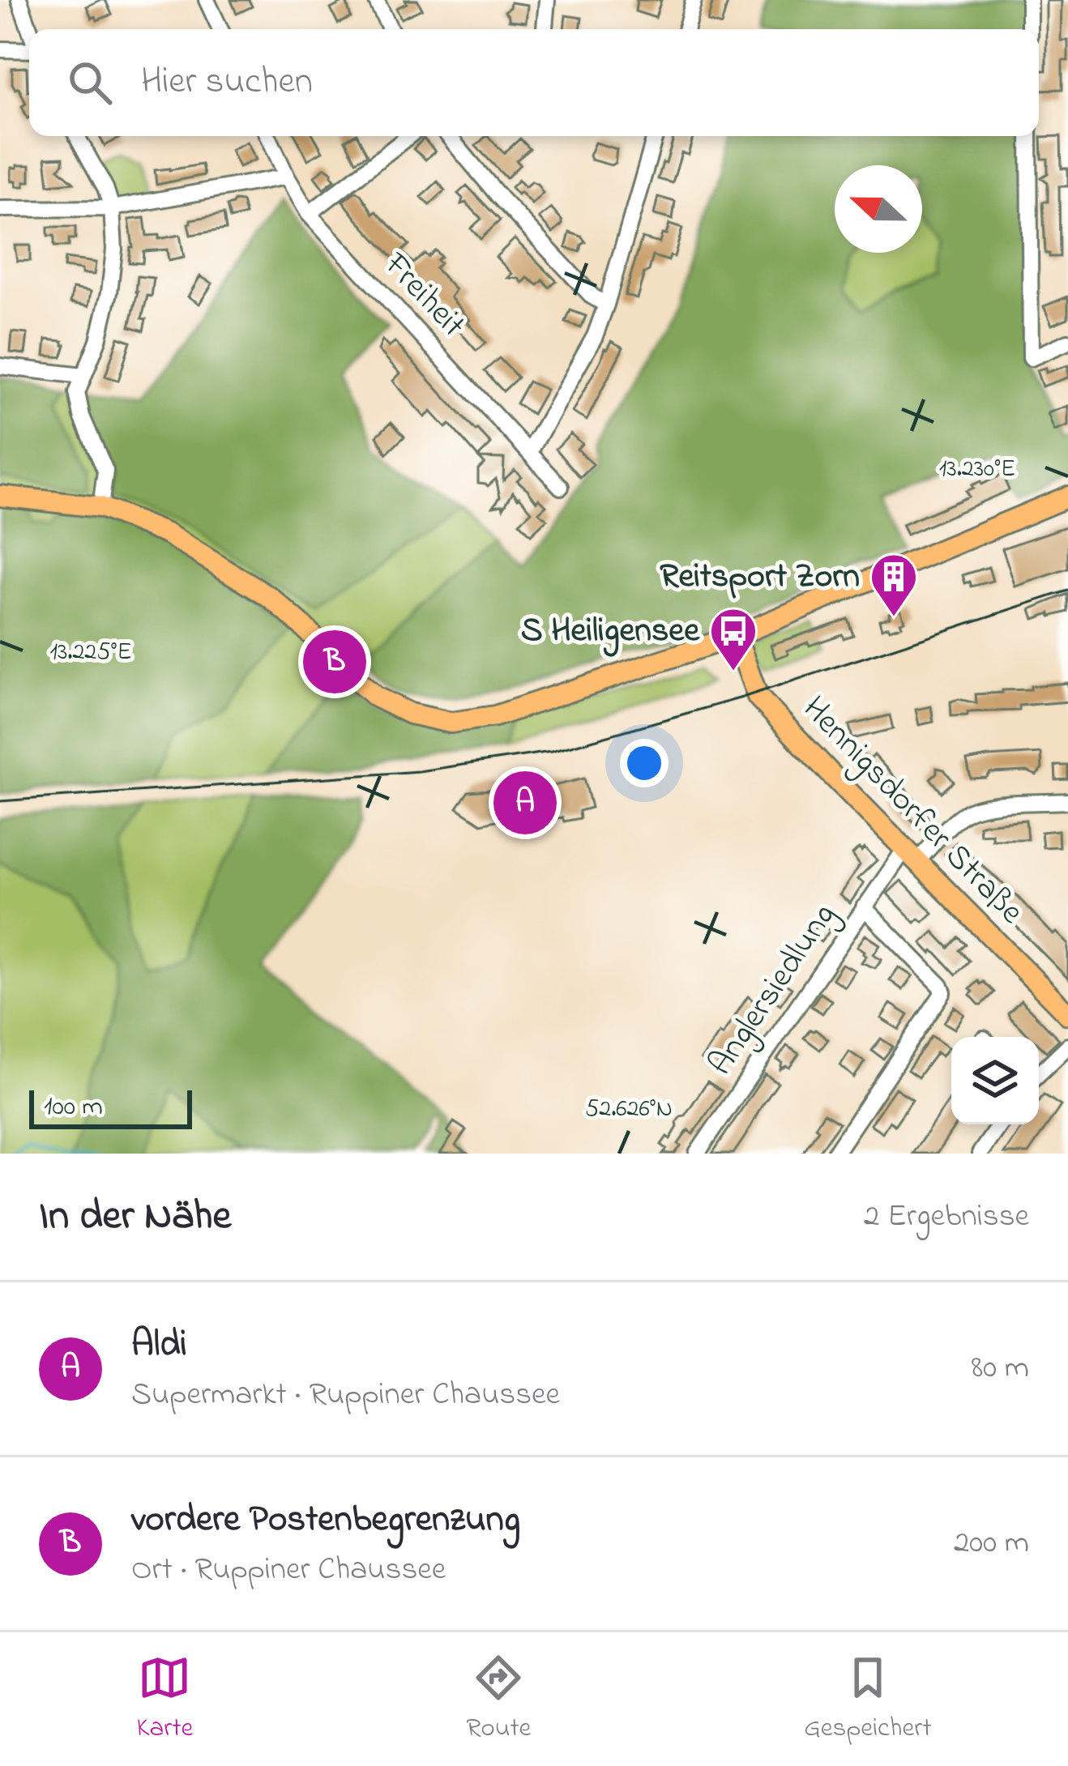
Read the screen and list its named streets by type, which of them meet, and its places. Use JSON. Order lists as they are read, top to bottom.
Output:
{
  "streets": {
    "main road": ["Hennigsdorfer Straße"],
    "street": ["Freiheit", "Anglersiedlung"]
  },
  "crossings": [
    ["Hennigsdorfer Straße", "Anglersiedlung"]
  ],
  "places": {
    "building": ["Reitsport Zorn"],
    "bus stop": ["S Heiligensee"]
  },
  "scale_bar": "100 m",
  "north": "left",
  "page": {
    "search": "Hier suchen",
    "pins": ["B", "A"],
    "scale": "100 m",
    "heading": ["In der Nähe", "2 Ergebnisse"],
    "list": [
      {
        "mark": "A",
        "name": "Aldi",
        "note": "Supermarkt · Ruppiner Chaussee",
        "value": "80 m"
      },
      {
        "mark": "B",
        "name": "vordere Postenbegrenzung",
        "note": "Ort · Ruppiner Chaussee",
        "value": "200 m"
      }
    ],
    "nav": ["Karte", "Route", "Gespeichert"]
  },
  "coordinates": ["13.230°E", "13.225°E", "52.626°N"]
}
